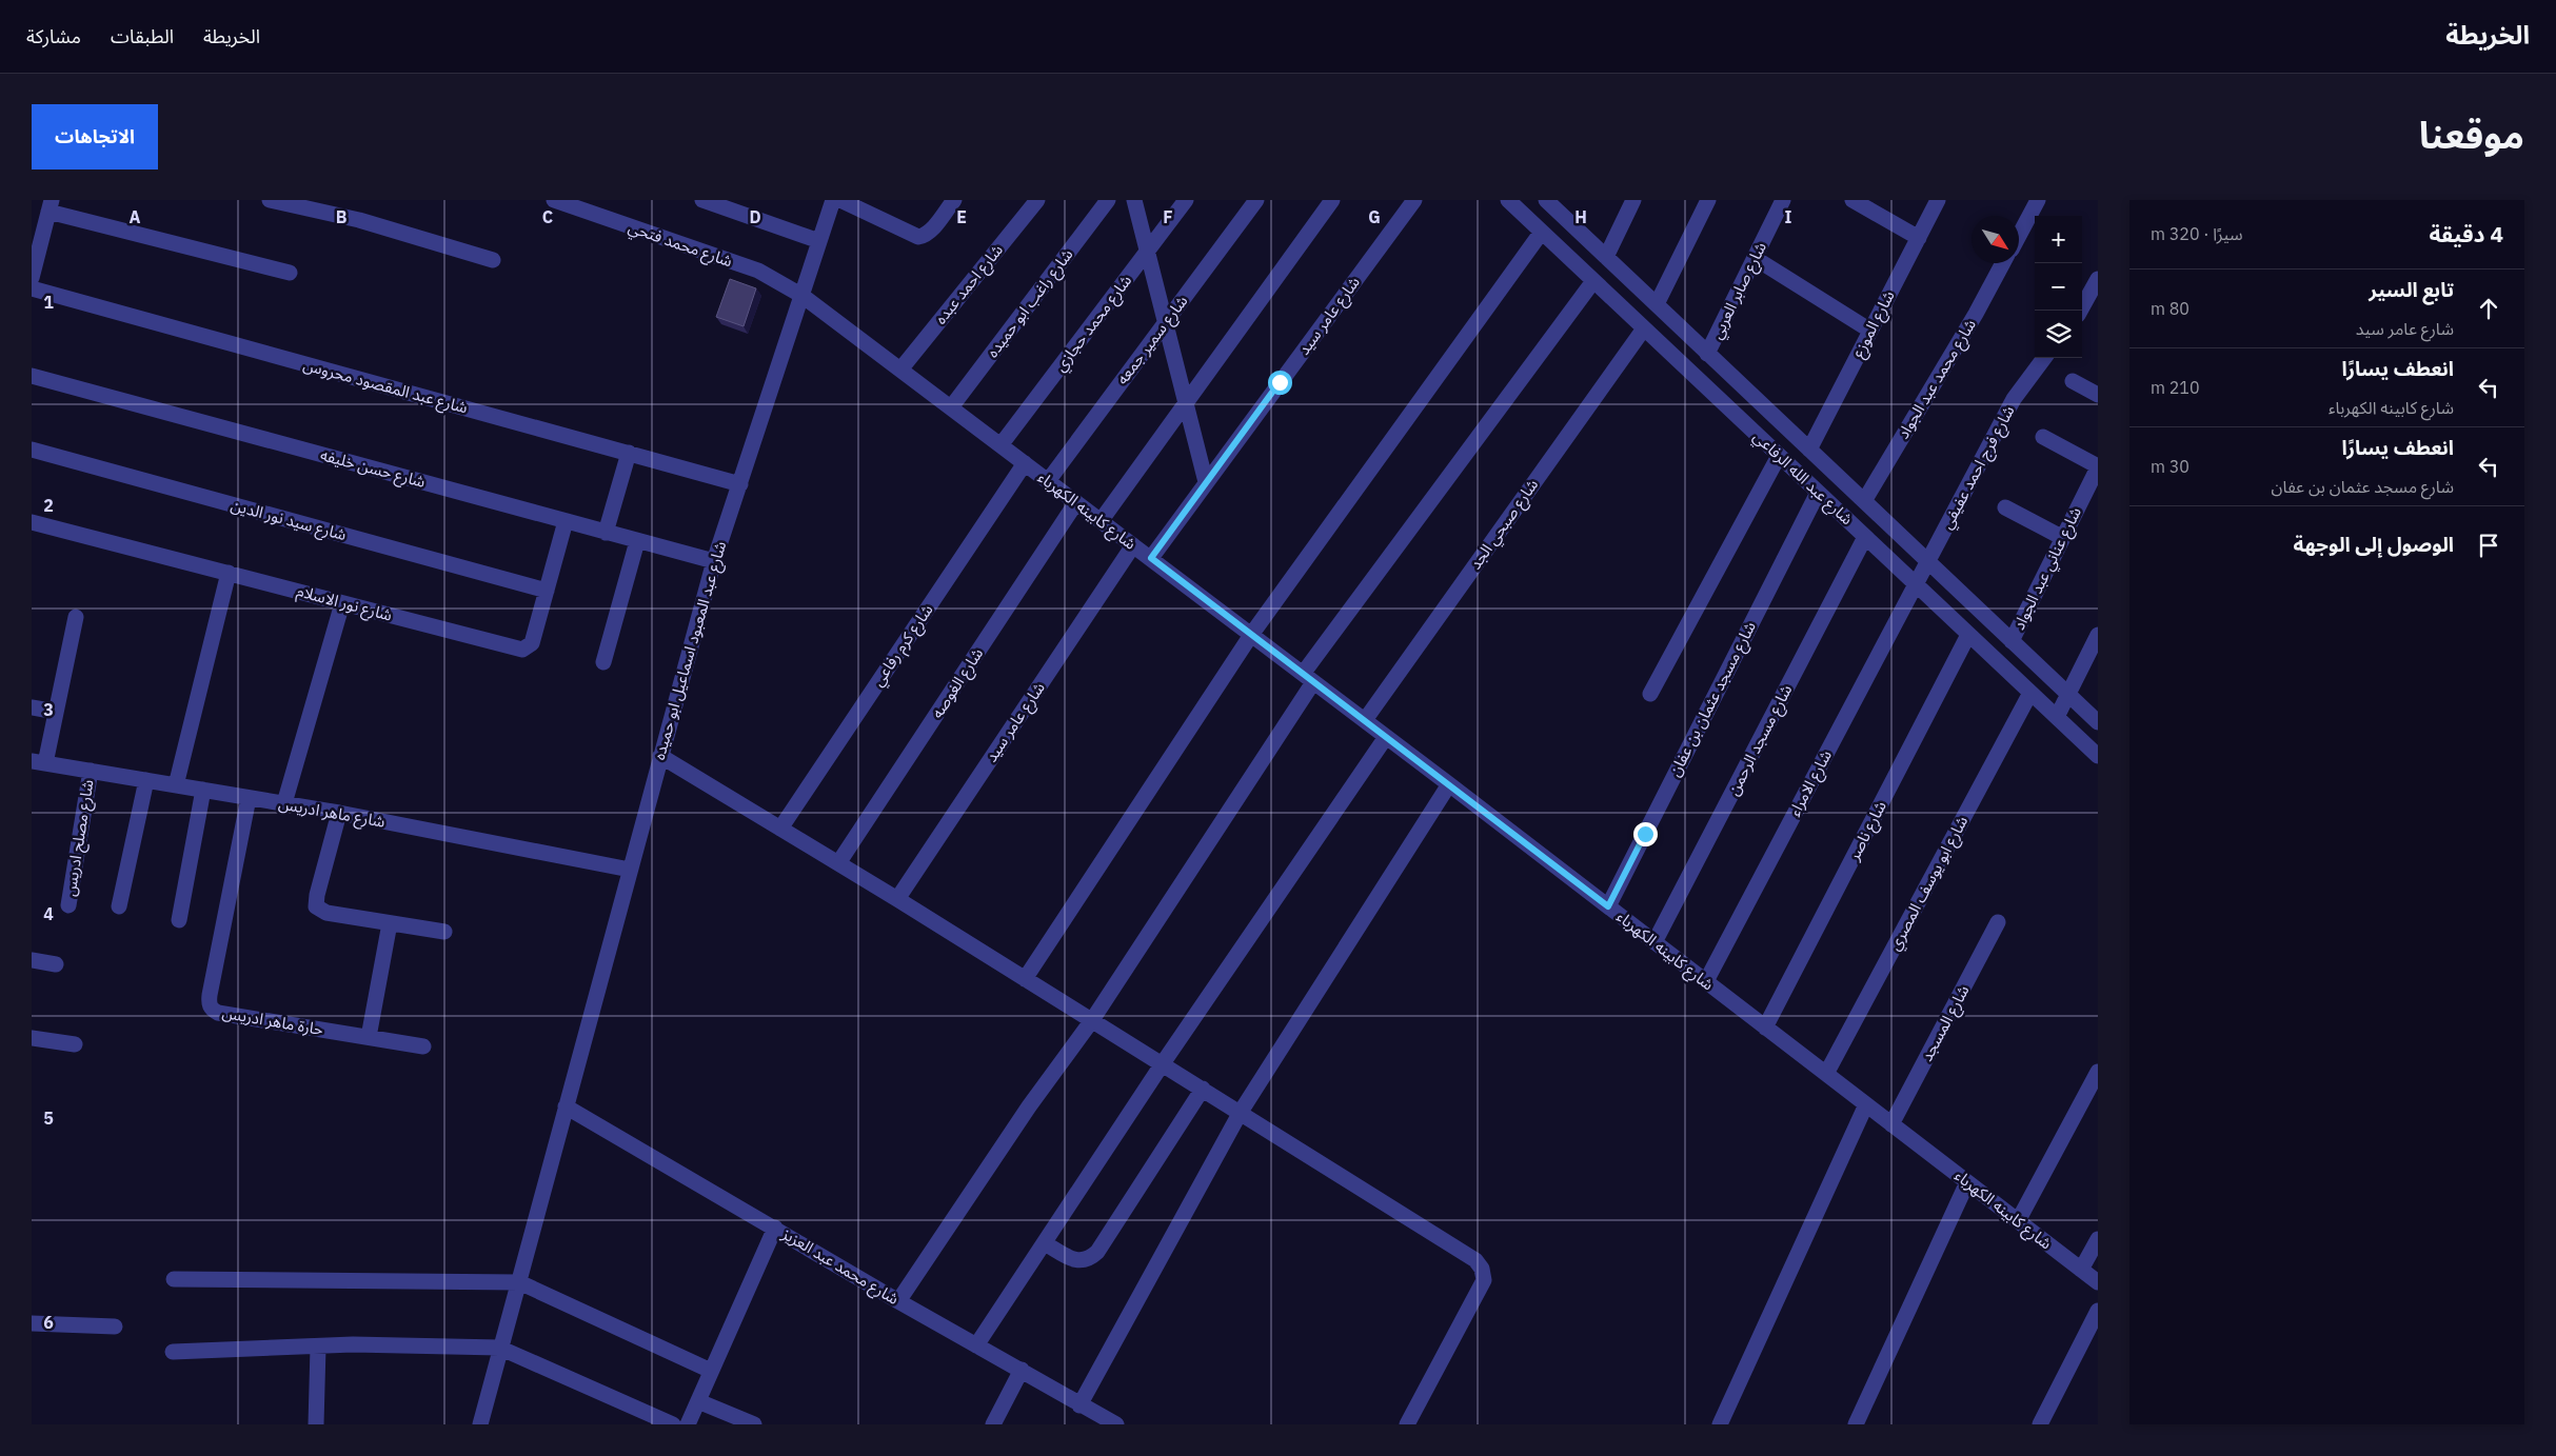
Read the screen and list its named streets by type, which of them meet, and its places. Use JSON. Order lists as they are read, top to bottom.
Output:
{
  "streets": {
    "street": [
      "شارع محمد فتحي",
      "شارع احمد عبده",
      "شارع صابر العربي",
      "شارع راغب ابو حميده",
      "شارع عامر سيد",
      "شارع محمد حجازي",
      "شارع الموزع",
      "شارع سمير جمعه",
      "شارع محمد عبد الجواد",
      "شارع عبد المقصود محروس",
      "شارع فرج احمد عفيفي",
      "شارع حسن خليفه",
      "شارع عبد الله الرفاعي",
      "شارع كابينه الكهرباء",
      "شارع سيد نور الدين",
      "شارع صبحي الجد",
      "شارع عناني عبد الجواد",
      "شارع نور الاسلام",
      "شارع كرم رفاعي",
      "شارع عبد المعبود اسماعيل ابو حميده",
      "شارع الغوصه",
      "شارع مسجد عثمان بن عفان",
      "شارع مسجد الرحمن",
      "شارع الامراء",
      "شارع ماهر ادريس",
      "شارع ناصر",
      "شارع مصلح ادريس",
      "شارع ابو يوسف المصري",
      "حارة ماهر ادريس",
      "شارع المسجد",
      "شارع محمد عبد العزيز"
    ]
  },
  "crossings": [
    ["شارع محمد فتحي", "شارع كابينه الكهرباء"],
    ["شارع محمد فتحي", "شارع عبد المعبود اسماعيل ابو حميده"],
    ["شارع احمد عبده", "شارع كابينه الكهرباء"],
    ["شارع صابر العربي", "شارع عبد الله الرفاعي"],
    ["شارع راغب ابو حميده", "شارع كابينه الكهرباء"],
    ["شارع عامر سيد", "شارع كابينه الكهرباء"],
    ["شارع محمد حجازي", "شارع كابينه الكهرباء"],
    ["شارع الموزع", "شارع عبد الله الرفاعي"],
    ["شارع سمير جمعه", "شارع كابينه الكهرباء"],
    ["شارع محمد عبد الجواد", "شارع عبد الله الرفاعي"],
    ["شارع عبد المقصود محروس", "شارع عبد المعبود اسماعيل ابو حميده"],
    ["شارع فرج احمد عفيفي", "شارع عبد الله الرفاعي"],
    ["شارع فرج احمد عفيفي", "شارع الامراء"],
    ["شارع حسن خليفه", "شارع نور الاسلام"],
    ["شارع حسن خليفه", "شارع عبد المعبود اسماعيل ابو حميده"],
    ["شارع عبد الله الرفاعي", "شارع صبحي الجد"],
    ["شارع عبد الله الرفاعي", "شارع عناني عبد الجواد"],
    ["شارع عبد الله الرفاعي", "شارع مسجد عثمان بن عفان"],
    ["شارع عبد الله الرفاعي", "شارع مسجد الرحمن"],
    ["شارع عبد الله الرفاعي", "شارع الامراء"],
    ["شارع عبد الله الرفاعي", "شارع ناصر"],
    ["شارع عبد الله الرفاعي", "شارع ابو يوسف المصري"],
    ["شارع كابينه الكهرباء", "شارع صبحي الجد"],
    ["شارع كابينه الكهرباء", "شارع كرم رفاعي"],
    ["شارع كابينه الكهرباء", "شارع عبد المعبود اسماعيل ابو حميده"],
    ["شارع كابينه الكهرباء", "شارع الغوصه"],
    ["شارع كابينه الكهرباء", "شارع مسجد عثمان بن عفان"],
    ["شارع كابينه الكهرباء", "شارع مسجد الرحمن"],
    ["شارع كابينه الكهرباء", "شارع الامراء"],
    ["شارع كابينه الكهرباء", "شارع ناصر"],
    ["شارع كابينه الكهرباء", "شارع ابو يوسف المصري"],
    ["شارع كابينه الكهرباء", "شارع المسجد"],
    ["شارع سيد نور الدين", "شارع نور الاسلام"],
    ["شارع عبد المعبود اسماعيل ابو حميده", "شارع ماهر ادريس"],
    ["شارع عبد المعبود اسماعيل ابو حميده", "شارع محمد عبد العزيز"],
    ["شارع ماهر ادريس", "شارع مصلح ادريس"],
    ["شارع ماهر ادريس", "حارة ماهر ادريس"]
  ],
  "north": "bottom right",
  "page": {
    "header": "الخريطة",
    "nav": ["الخريطة", "الطبقات", "مشاركة"],
    "title": "موقعنا",
    "buttons": "الاتجاهات",
    "heading": ["4 دقيقة", "سيرًا · 320 m"],
    "map_buttons": ["+", "−"],
    "list": [
      ["تابع السير", "شارع عامر سيد", "80 m"],
      ["انعطف يسارًا", "شارع كابينه الكهرباء", "210 m"],
      ["انعطف يسارًا", "شارع مسجد عثمان بن عفان", "30 m"],
      "الوصول إلى الوجهة"
    ]
  },
  "grid": {
    "columns": [
      "A",
      "B",
      "C",
      "D",
      "E",
      "F",
      "G",
      "H",
      "I"
    ],
    "rows": [
      "1",
      "2",
      "3",
      "4",
      "5",
      "6"
    ]
  }
}
